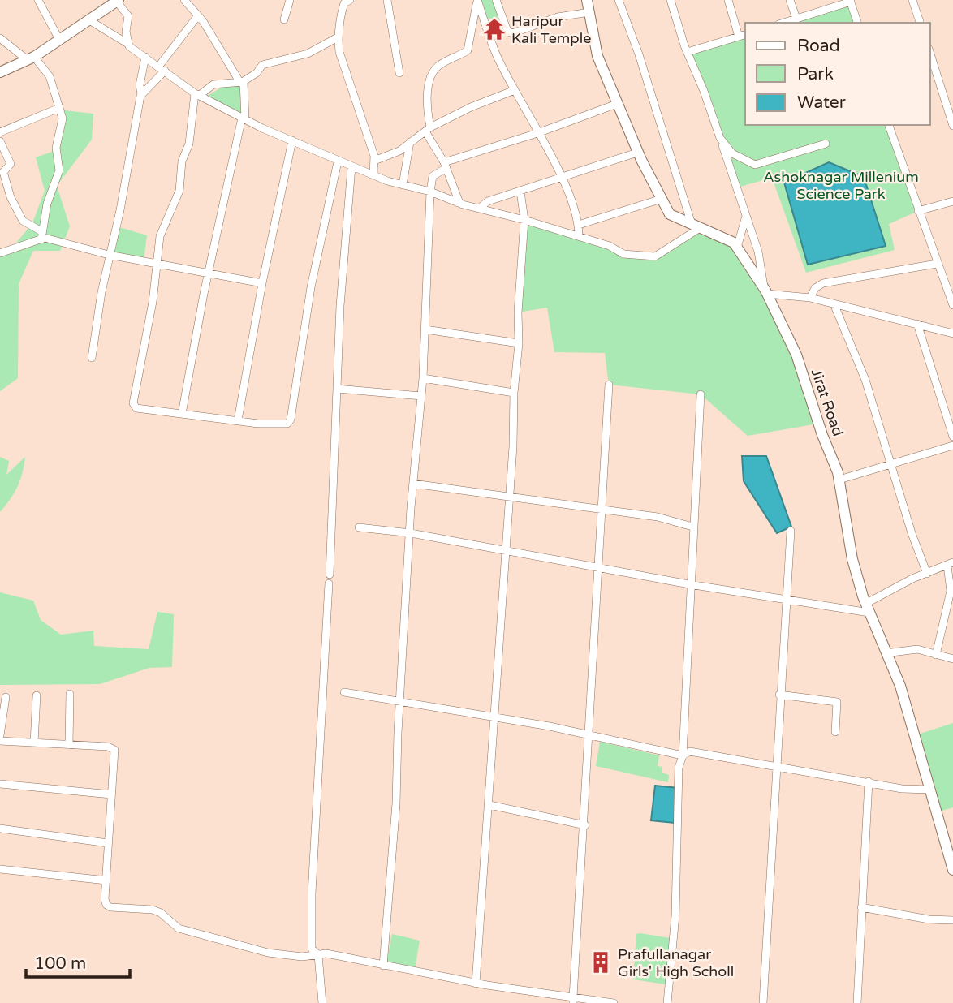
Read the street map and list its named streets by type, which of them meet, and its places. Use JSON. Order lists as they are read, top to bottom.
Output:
{
  "streets": {
    "main road": ["Jirat Road"]
  },
  "parks": ["Ashoknagar Millenium Science Park"],
  "places": {
    "temple": ["Haripur Kali Temple"],
    "building": ["Prafullanagar Girls' High Scholl"]
  },
  "legend": ["Road", "Park", "Water"],
  "scale_bar": "100 m"
}
